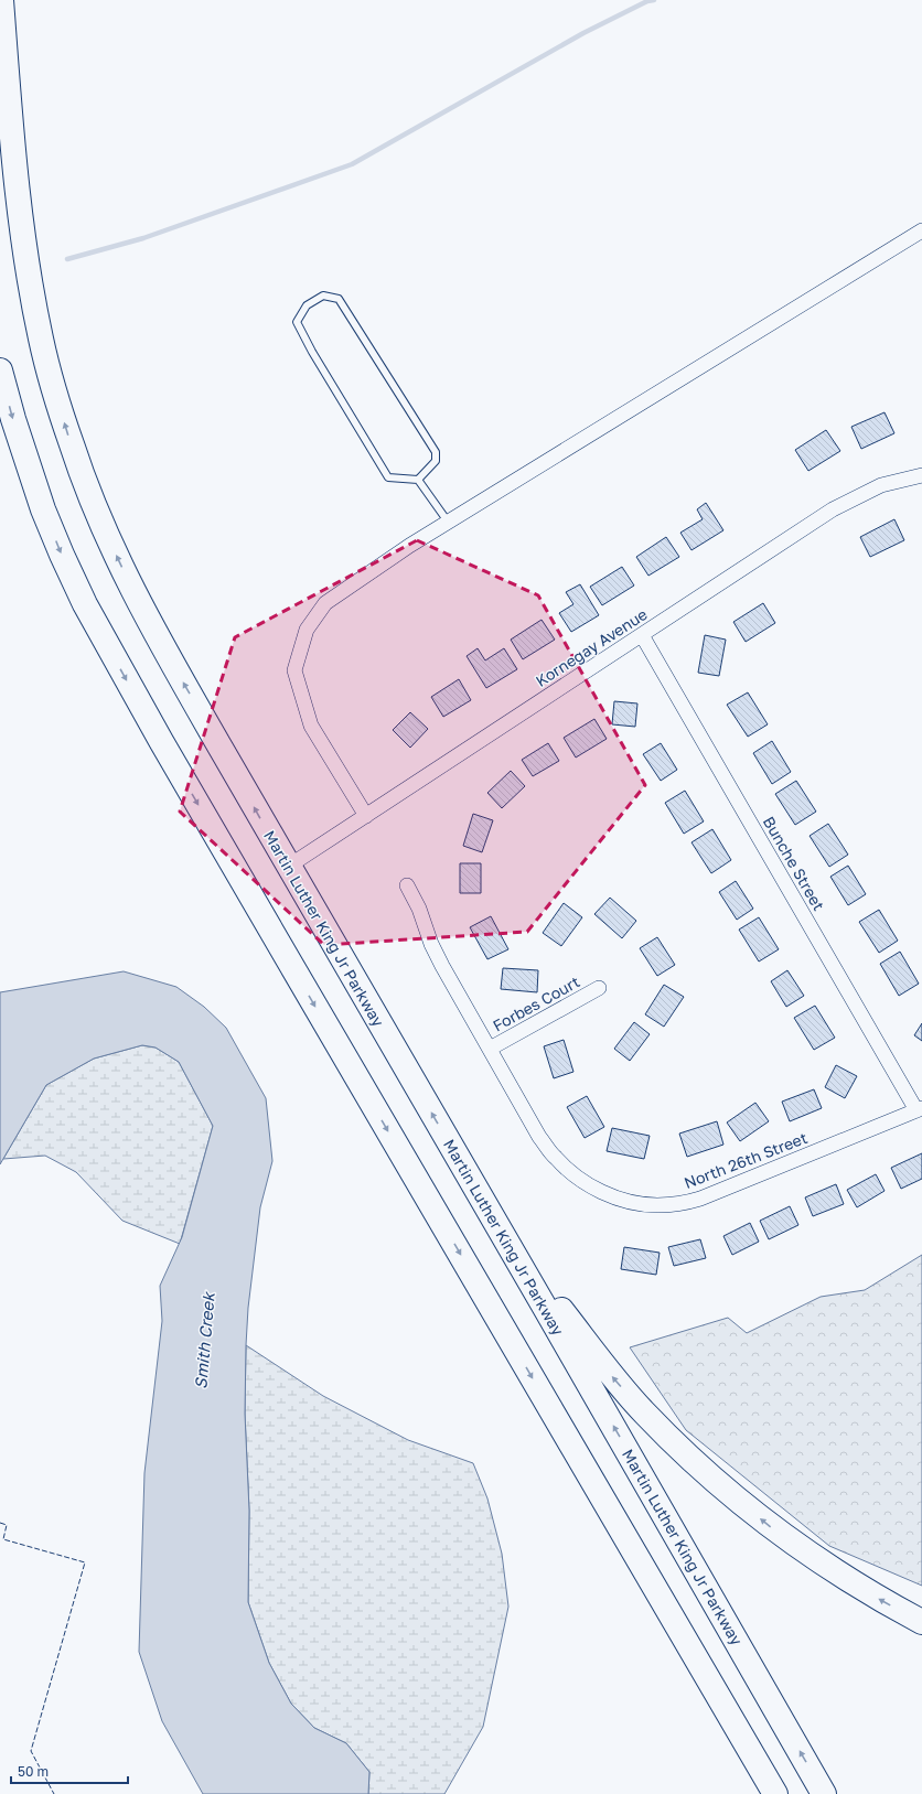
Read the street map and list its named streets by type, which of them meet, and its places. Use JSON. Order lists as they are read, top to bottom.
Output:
{
  "streets": {
    "highway": ["Martin Luther King Jr Parkway"],
    "street": [
      "Kornegay Avenue",
      "Bunche Street",
      "Forbes Court",
      "North 26th Street"
    ]
  },
  "crossings": [
    ["Kornegay Avenue", "Bunche Street"],
    ["Kornegay Avenue", "Martin Luther King Jr Parkway"],
    ["Bunche Street", "North 26th Street"],
    ["Forbes Court", "North 26th Street"]
  ],
  "water": ["Smith Creek"],
  "scale_bar": "50 m"
}
